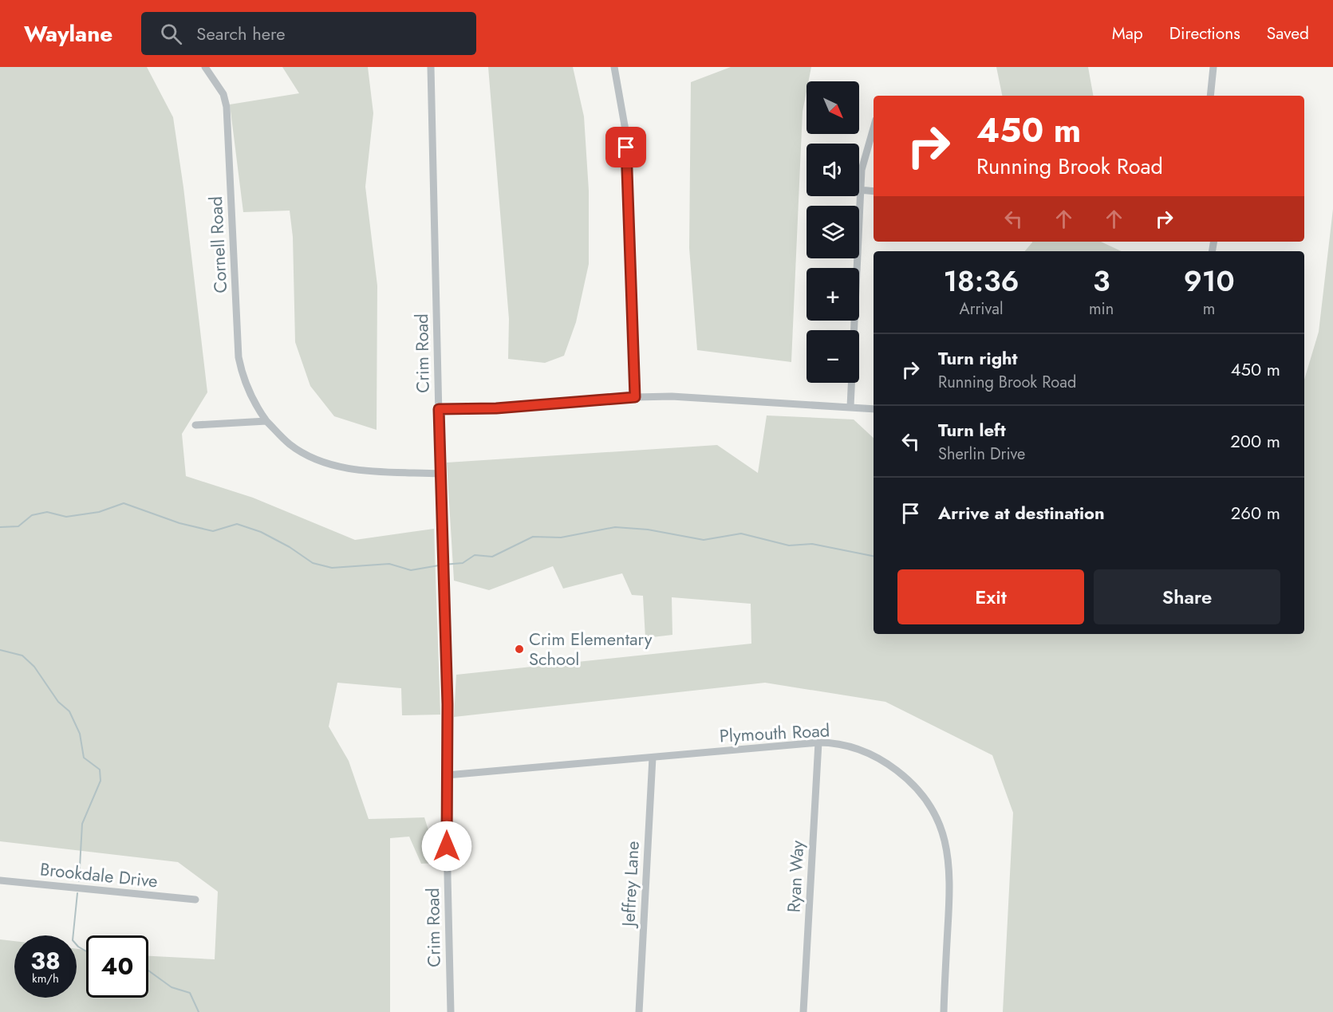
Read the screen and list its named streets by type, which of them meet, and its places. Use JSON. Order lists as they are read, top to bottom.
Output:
{
  "streets": {
    "street": [
      "Cornell Road",
      "Crim Road",
      "Plymouth Road",
      "Brookdale Drive",
      "Ryan Way",
      "Jeffrey Lane"
    ]
  },
  "crossings": [
    ["Cornell Road", "Crim Road"],
    ["Crim Road", "Plymouth Road"],
    ["Plymouth Road", "Ryan Way"],
    ["Plymouth Road", "Jeffrey Lane"]
  ],
  "places": ["Crim Elementary School"],
  "north": "bottom right",
  "page": {
    "header": "Waylane",
    "search": "Search here",
    "nav": ["Map", "Directions", "Saved"],
    "map_buttons": ["+", "−"],
    "turn": ["450 m", "Running Brook Road"],
    "eta": [
      "18:36",
      "Arrival",
      "3",
      "min",
      "910",
      "m"
    ],
    "list": [
      {
        "name": "Turn right",
        "note": "Running Brook Road",
        "value": "450 m"
      },
      {
        "name": "Turn left",
        "note": "Sherlin Drive",
        "value": "200 m"
      },
      {
        "name": "Arrive at destination",
        "value": "260 m"
      }
    ],
    "buttons": ["Exit", "Share"],
    "speed": "38 km/h",
    "limit": "40"
  }
}
